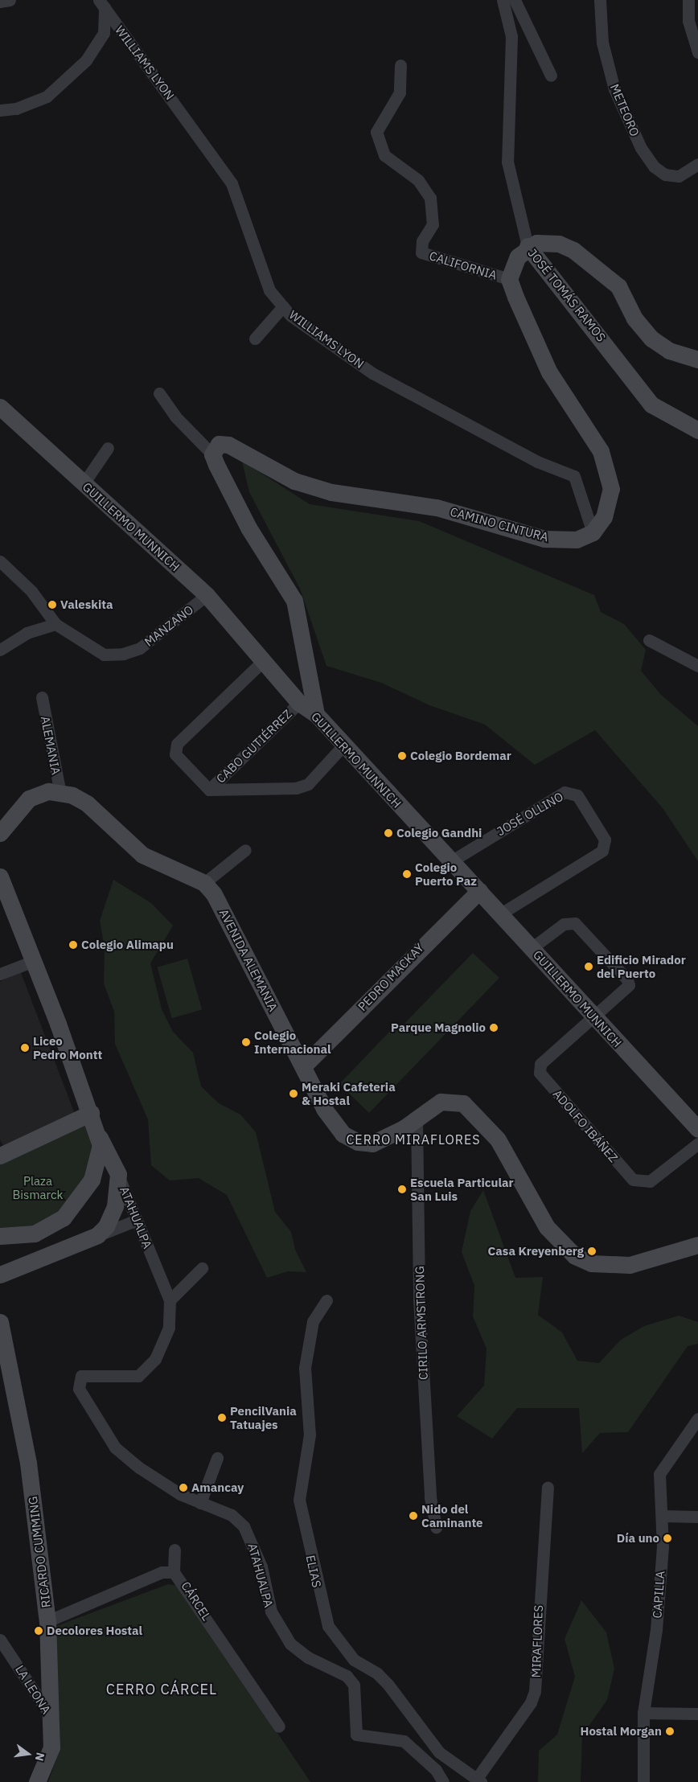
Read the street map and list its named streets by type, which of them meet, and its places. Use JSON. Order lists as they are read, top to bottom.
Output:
{
  "streets": {
    "main road": [
      "JOSÉ TOMÁS RAMOS",
      "CAMINO CINTURA",
      "GUILLERMO MUNNICH",
      "AVENIDA ALEMANIA",
      "PEDRO MACKAY",
      "ATAHUALPA",
      "RICARDO CUMMING"
    ],
    "street": [
      "WILLIAMS LYON",
      "METEORO",
      "CALIFORNIA",
      "MANZANO",
      "ALEMANIA",
      "CABO GUTIÉRREZ",
      "JOSÉ OLLINO",
      "ADOLFO IBÁÑEZ",
      "CIRILO ARMSTRONG",
      "ELIAS",
      "CAPILLA",
      "CÁRCEL",
      "MIRAFLORES",
      "LA LEONA"
    ]
  },
  "crossings": [
    ["WILLIAMS LYON", "CAMINO CINTURA"],
    ["GUILLERMO MUNNICH", "MANZANO"],
    ["GUILLERMO MUNNICH", "CABO GUTIÉRREZ"],
    ["GUILLERMO MUNNICH", "JOSÉ OLLINO"],
    ["GUILLERMO MUNNICH", "PEDRO MACKAY"],
    ["GUILLERMO MUNNICH", "ADOLFO IBÁÑEZ"],
    ["ALEMANIA", "AVENIDA ALEMANIA"],
    ["AVENIDA ALEMANIA", "PEDRO MACKAY"],
    ["AVENIDA ALEMANIA", "CIRILO ARMSTRONG"],
    ["RICARDO CUMMING", "CÁRCEL"],
    ["RICARDO CUMMING", "LA LEONA"],
    ["ELIAS", "MIRAFLORES"]
  ],
  "districts": ["CERRO MIRAFLORES", "CERRO CÁRCEL"],
  "parks": ["Plaza Bismarck"],
  "places": [
    "Valeskita",
    "Colegio Bordemar",
    "Colegio Gandhi",
    "Colegio Puerto Paz",
    "Colegio Alimapu",
    "Edificio Mirador del Puerto",
    "Parque Magnolio",
    "Colegio Internacional",
    "Liceo Pedro Montt",
    "Meraki Cafeteria & Hostal",
    "Escuela Particular San Luis",
    "Casa Kreyenberg",
    "PencilVania Tatuajes",
    "Amancay",
    "Nido del Caminante",
    "Día uno",
    "Decolores Hostal",
    "Hostal Morgan"
  ],
  "north": "right"
}
